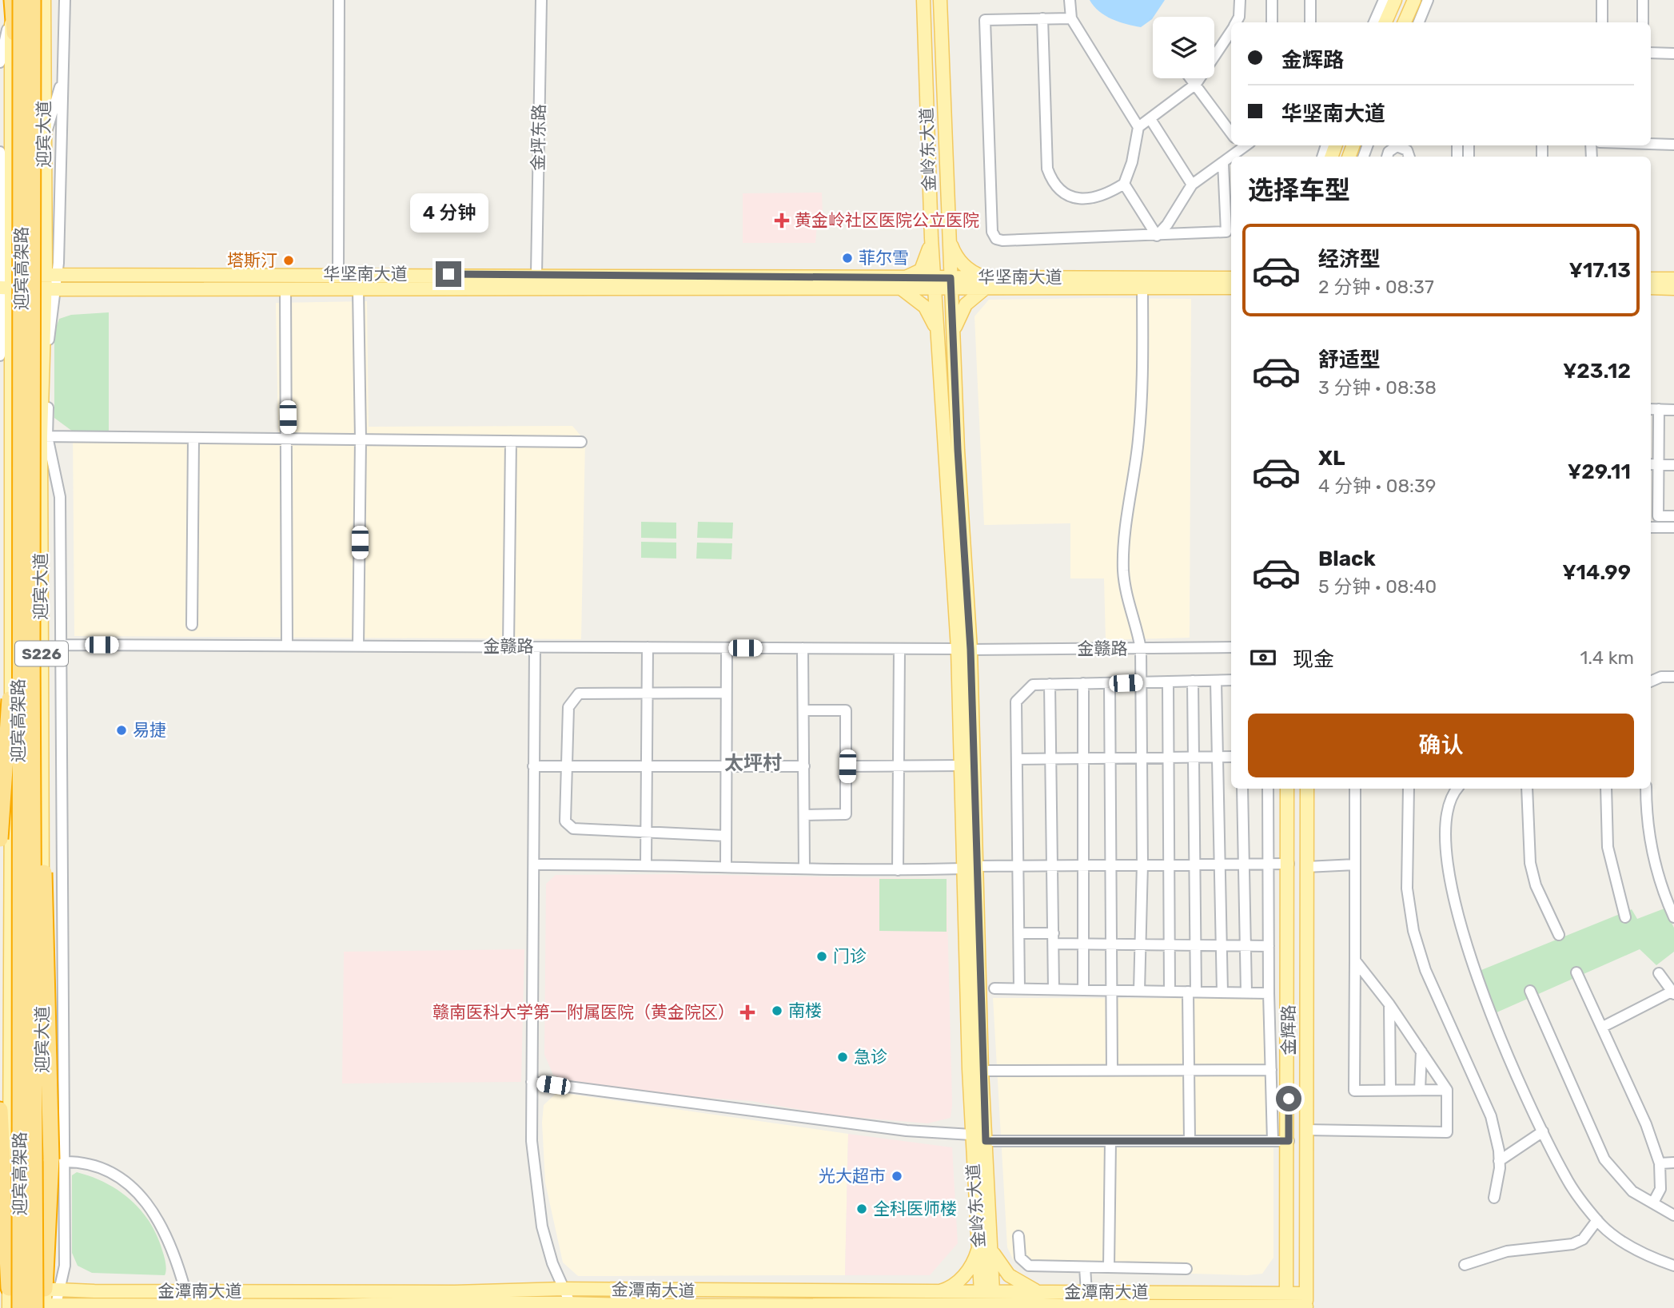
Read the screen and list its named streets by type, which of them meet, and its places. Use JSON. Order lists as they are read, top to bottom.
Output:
{
  "streets": {
    "highway": ["迎宾高架路"],
    "main road": [
      "迎宾大道",
      "金岭东大道",
      "华坚南大道",
      "S226",
      "金辉路",
      "金潭南大道"
    ],
    "street": ["金坪东路", "金赣路"]
  },
  "crossings": [
    ["迎宾大道", "迎宾高架路"],
    ["迎宾大道", "华坚南大道"],
    ["迎宾大道", "金潭南大道"],
    ["金坪东路", "华坚南大道"],
    ["金岭东大道", "华坚南大道"],
    ["金岭东大道", "金赣路"],
    ["金岭东大道", "金潭南大道"],
    ["迎宾高架路", "金潭南大道"],
    ["金辉路", "金潭南大道"]
  ],
  "districts": ["太坪村"],
  "places": {
    "health": ["黄金岭社区医院公立医院", "赣南医科大学第一附属医院（黄金院区）"],
    "other": [
      "菲尔雪",
      "塔斯汀",
      "易捷",
      "门诊",
      "南楼",
      "急诊",
      "光大超市",
      "全科医师楼"
    ]
  },
  "page": {
    "banner": ["金辉路", "华坚南大道"],
    "heading": "选择车型",
    "bubble": "4 分钟",
    "list": [
      {
        "name": "经济型",
        "note": "2 分钟 · 08:37",
        "value": "¥17.13"
      },
      {
        "name": "舒适型",
        "note": "3 分钟 · 08:38",
        "value": "¥23.12"
      },
      {
        "name": "XL",
        "note": "4 分钟 · 08:39",
        "value": "¥29.11"
      },
      {
        "name": "Black",
        "note": "5 分钟 · 08:40",
        "value": "¥14.99"
      }
    ],
    "pay": ["现金", "1.4 km"],
    "buttons": "确认"
  }
}
